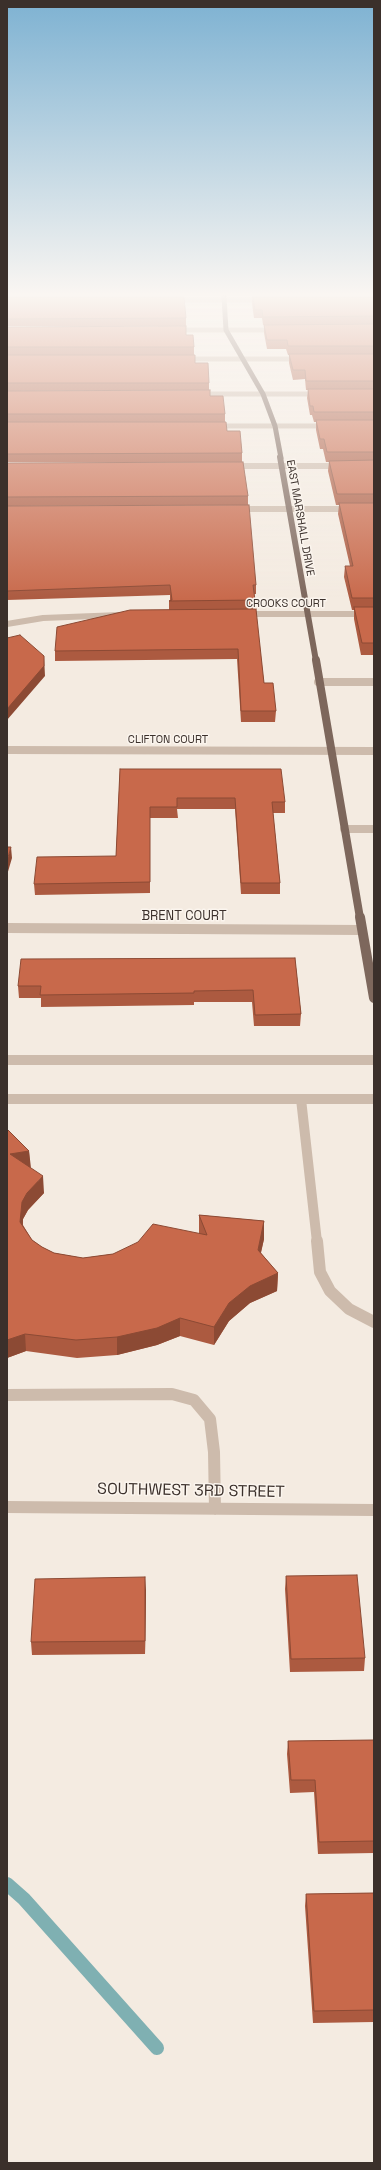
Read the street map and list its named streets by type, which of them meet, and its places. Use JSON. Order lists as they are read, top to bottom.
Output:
{
  "streets": {
    "main road": ["EAST MARSHALL DRIVE"],
    "street": [
      "CROOKS COURT",
      "CLIFTON COURT",
      "BRENT COURT",
      "SOUTHWEST 3RD STREET"
    ]
  },
  "crossings": [
    ["EAST MARSHALL DRIVE", "CROOKS COURT"],
    ["EAST MARSHALL DRIVE", "CLIFTON COURT"],
    ["EAST MARSHALL DRIVE", "BRENT COURT"]
  ]
}
